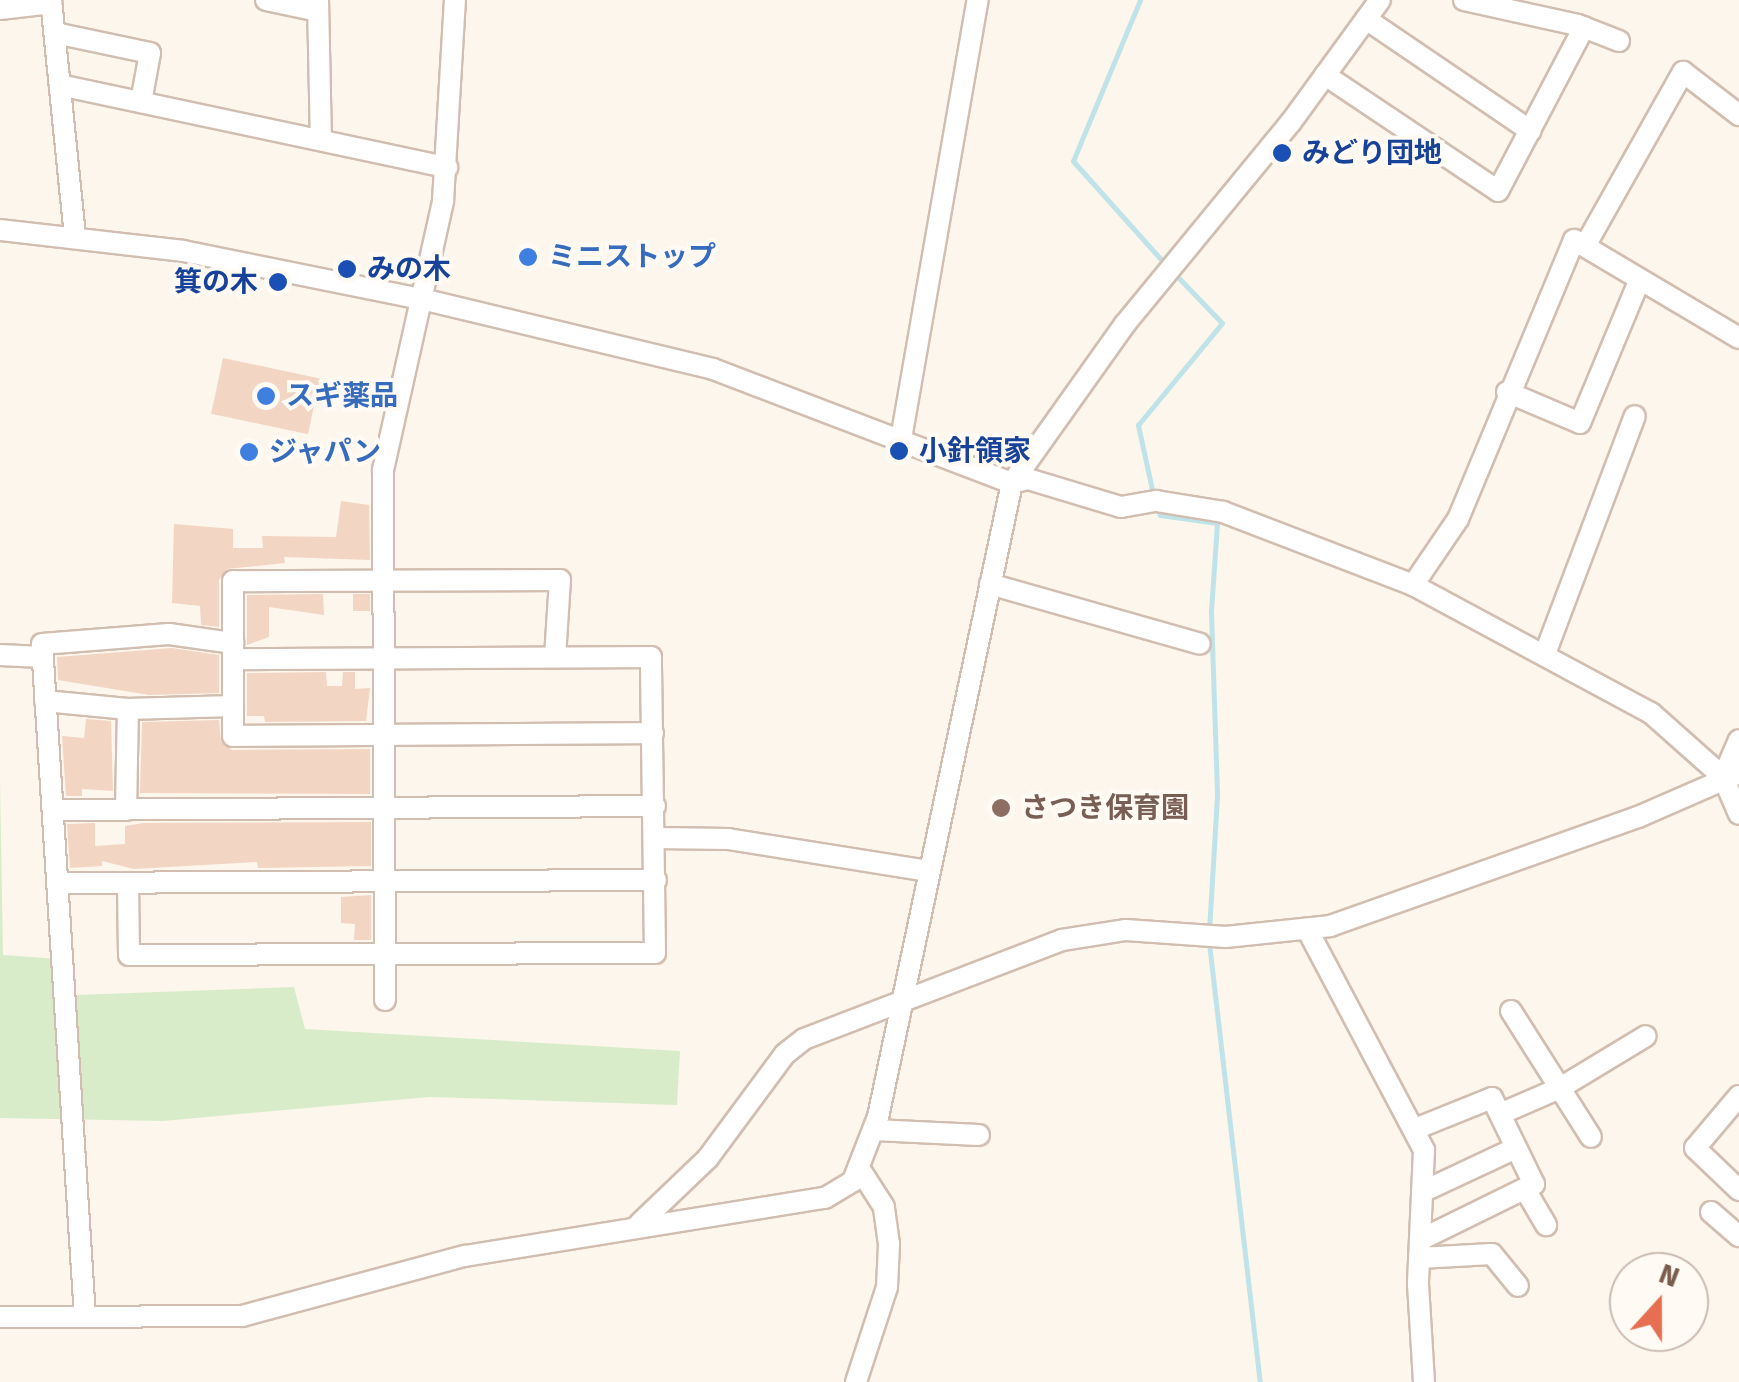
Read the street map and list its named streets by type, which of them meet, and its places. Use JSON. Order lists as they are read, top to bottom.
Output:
{
  "places": [
    "みどり団地",
    "ミニストップ",
    "みの木",
    "箕の木",
    "スギ薬品",
    "小針領家",
    "ジャパン",
    "さつき保育園"
  ],
  "north": "top"
}
